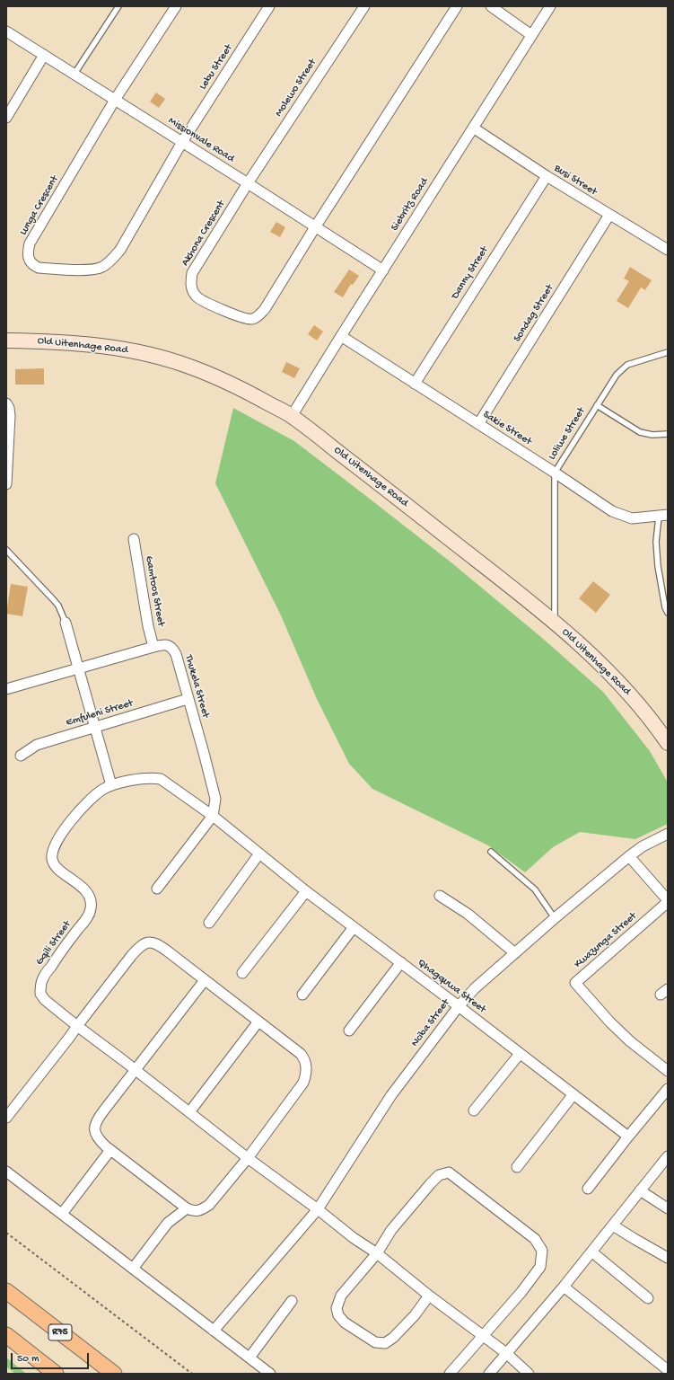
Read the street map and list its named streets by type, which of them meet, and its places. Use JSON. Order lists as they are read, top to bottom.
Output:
{
  "streets": {
    "main road": ["R75"],
    "street": [
      "Lebu Street",
      "Molewo Street",
      "Missionvale Road",
      "Busi Street",
      "Siebritz Road",
      "Lunga Crescent",
      "Akhona Crescent",
      "Danny Street",
      "Sondag Street",
      "Old Uitenhage Road",
      "Sakie Street",
      "Gamtoos Street",
      "Thukela Street",
      "Emfuleni Street",
      "Kwazunga Street",
      "Gqili Street",
      "Qhagquwa Street",
      "Nciba Street"
    ],
    "lane": ["Loliwe Street"]
  },
  "crossings": [
    ["Lebu Street", "Missionvale Road"],
    ["Lebu Street", "Lunga Crescent"],
    ["Molewo Street", "Missionvale Road"],
    ["Molewo Street", "Akhona Crescent"],
    ["Missionvale Road", "Siebritz Road"],
    ["Missionvale Road", "Lunga Crescent"],
    ["Missionvale Road", "Akhona Crescent"],
    ["Busi Street", "Siebritz Road"],
    ["Busi Street", "Danny Street"],
    ["Busi Street", "Sondag Street"],
    ["Siebritz Road", "Old Uitenhage Road"],
    ["Siebritz Road", "Sakie Street"],
    ["Danny Street", "Sakie Street"],
    ["Sondag Street", "Sakie Street"],
    ["Sakie Street", "Loliwe Street"],
    ["Gamtoos Street", "Thukela Street"],
    ["Thukela Street", "Emfuleni Street"],
    ["Thukela Street", "Gqili Street"],
    ["Thukela Street", "Qhagquwa Street"],
    ["Gqili Street", "Qhagquwa Street"],
    ["Qhagquwa Street", "Nciba Street"]
  ],
  "scale_bar": "50 m"
}
